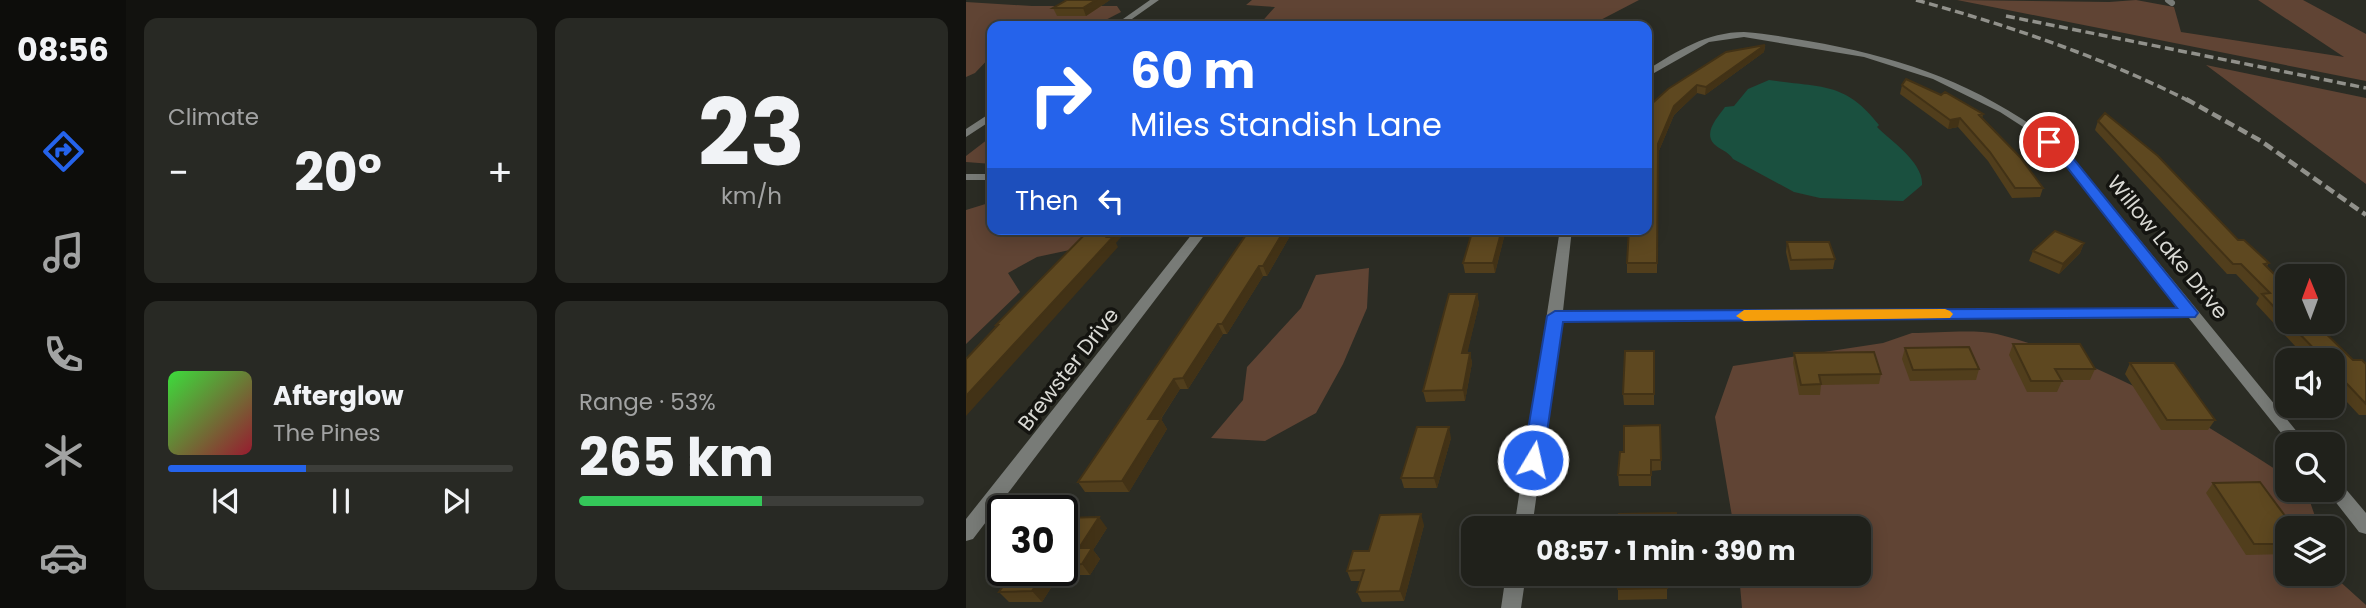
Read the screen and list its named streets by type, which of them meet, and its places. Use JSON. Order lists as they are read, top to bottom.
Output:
{
  "streets": {
    "street": ["Willow Lake Drive", "Brewster Drive"]
  },
  "north": "top",
  "page": {
    "tabs": "08:56",
    "tile": [
      "Climate",
      ["23", "km/h"],
      ["Range · 53%", "265 km"]
    ],
    "turn": ["60 m", "Miles Standish Lane"],
    "heat": ["−", "20°", "+"],
    "then": "Then",
    "song": ["Afterglow", "The Pines"],
    "limit": "30",
    "trip": "08:57 · 1 min · 390 m"
  }
}
